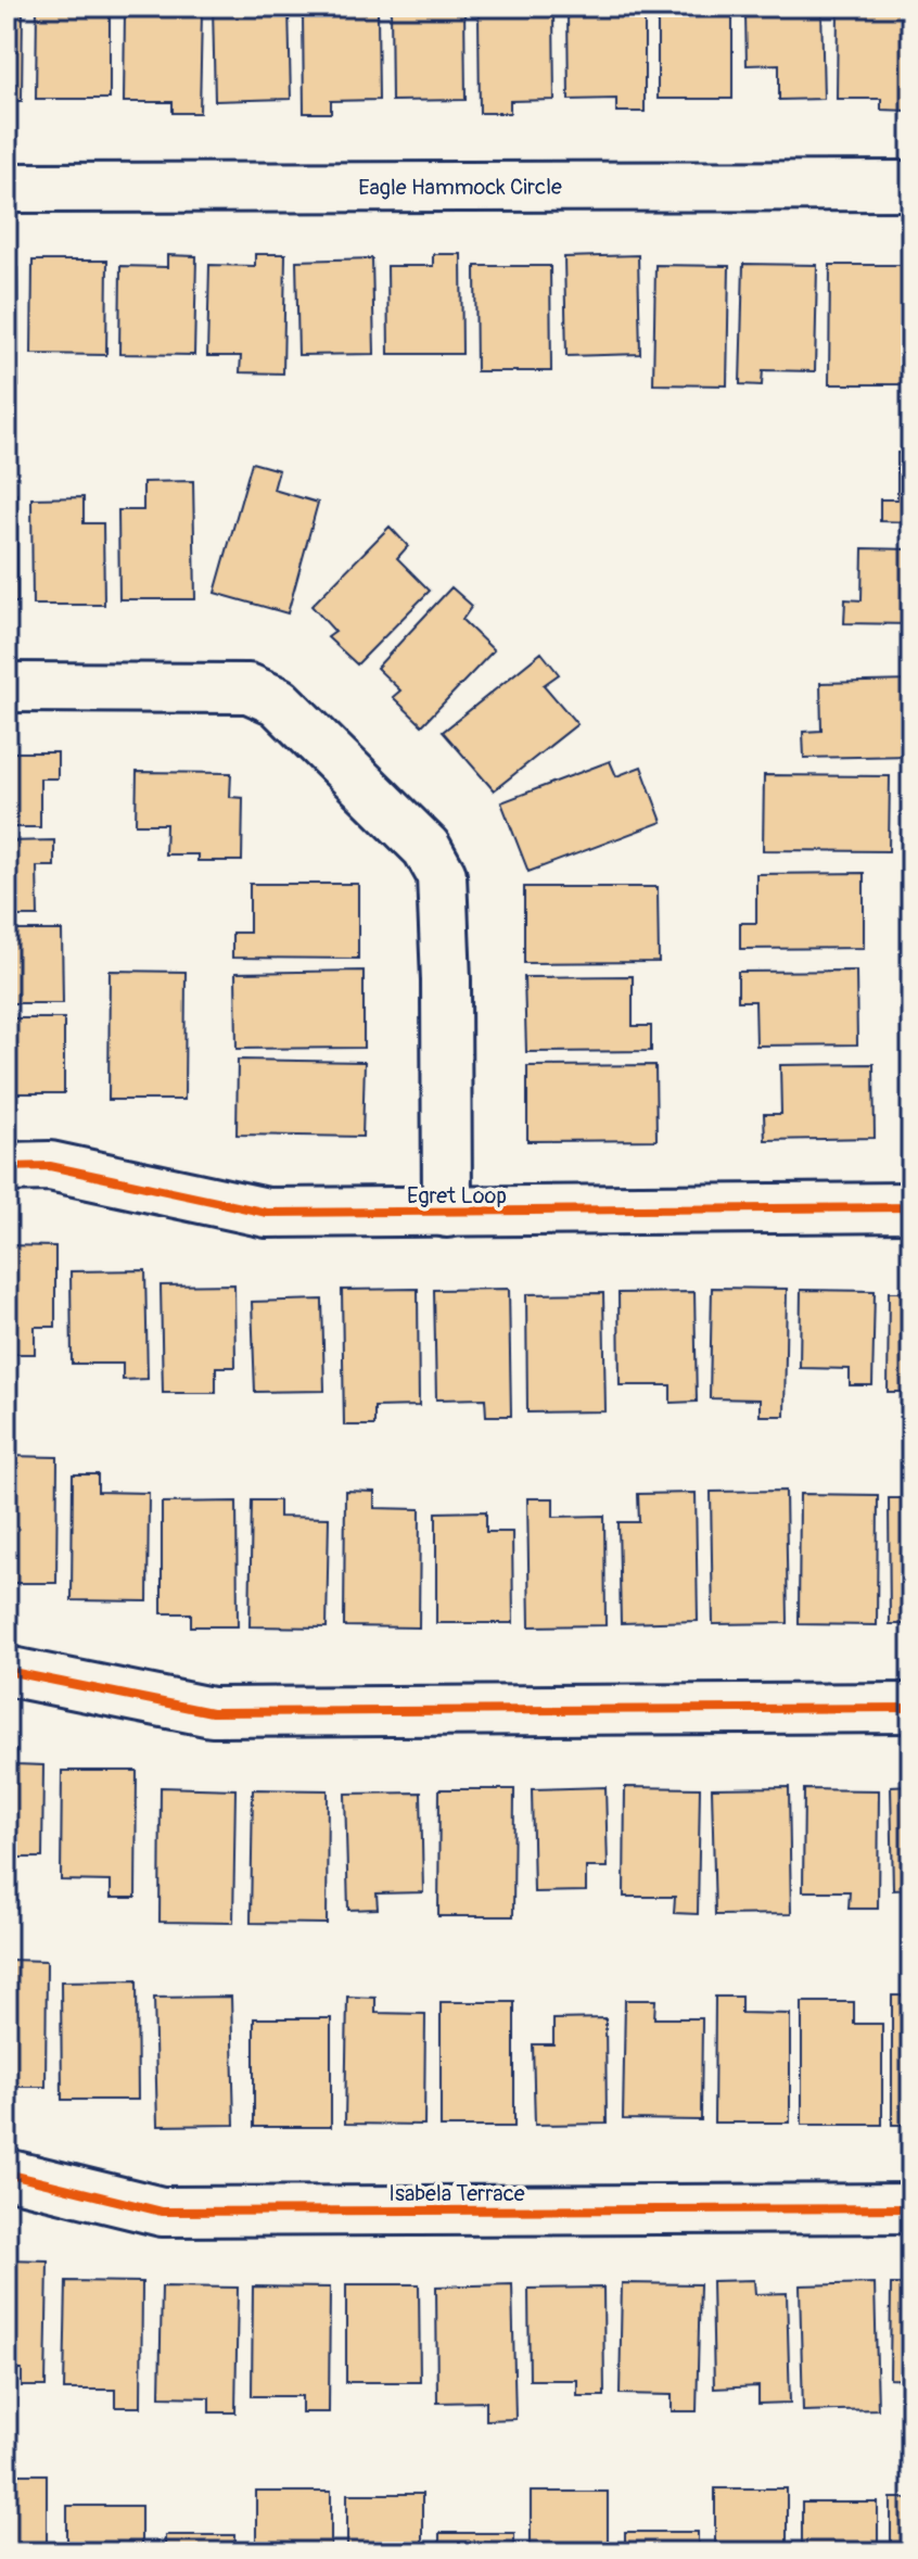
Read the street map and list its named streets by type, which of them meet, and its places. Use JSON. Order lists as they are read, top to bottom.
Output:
{
  "streets": {
    "street": ["Eagle Hammock Circle", "Egret Loop", "Isabela Terrace"]
  }
}
